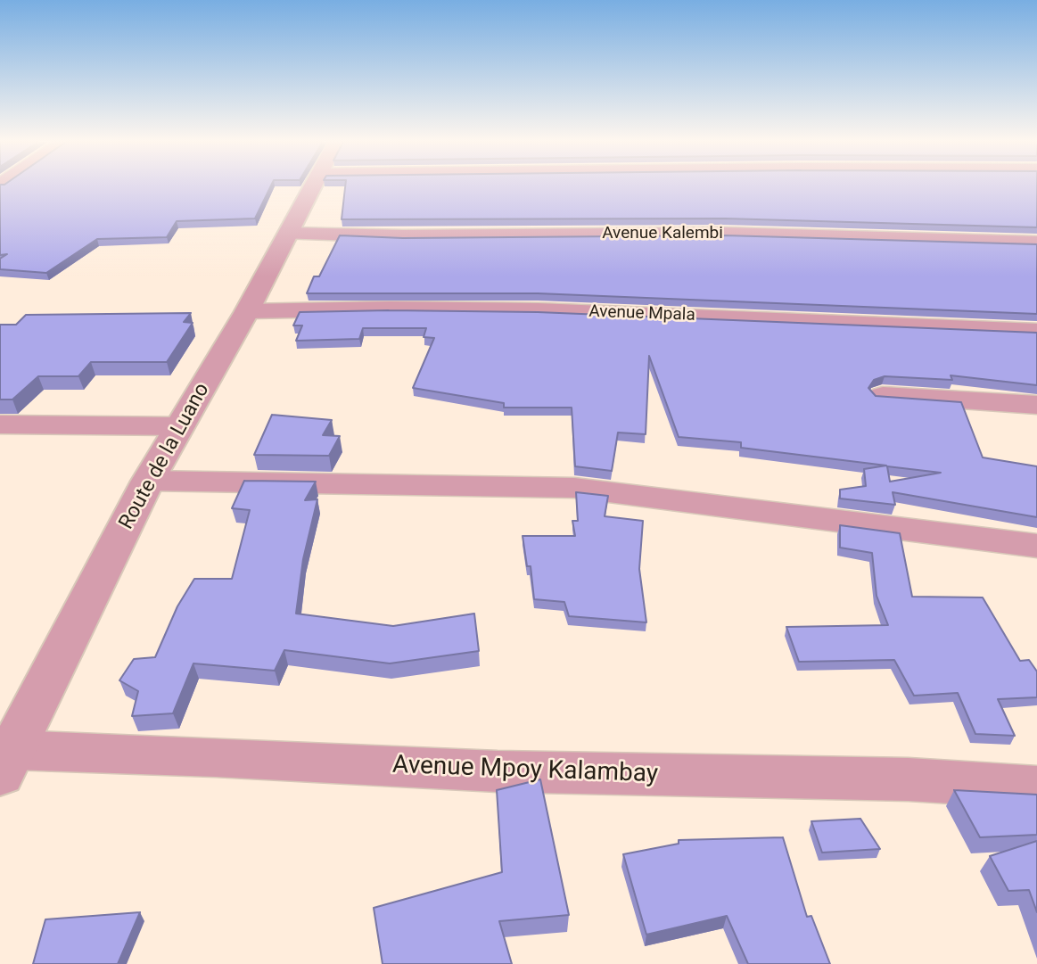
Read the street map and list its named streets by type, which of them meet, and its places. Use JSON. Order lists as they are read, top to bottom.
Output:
{
  "streets": {
    "street": [
      "Avenue Kalembi",
      "Avenue Mpala",
      "Route de la Luano",
      "Avenue Mpoy Kalambay"
    ]
  },
  "crossings": [
    ["Avenue Kalembi", "Route de la Luano"],
    ["Avenue Mpala", "Route de la Luano"],
    ["Route de la Luano", "Avenue Mpoy Kalambay"]
  ]
}
